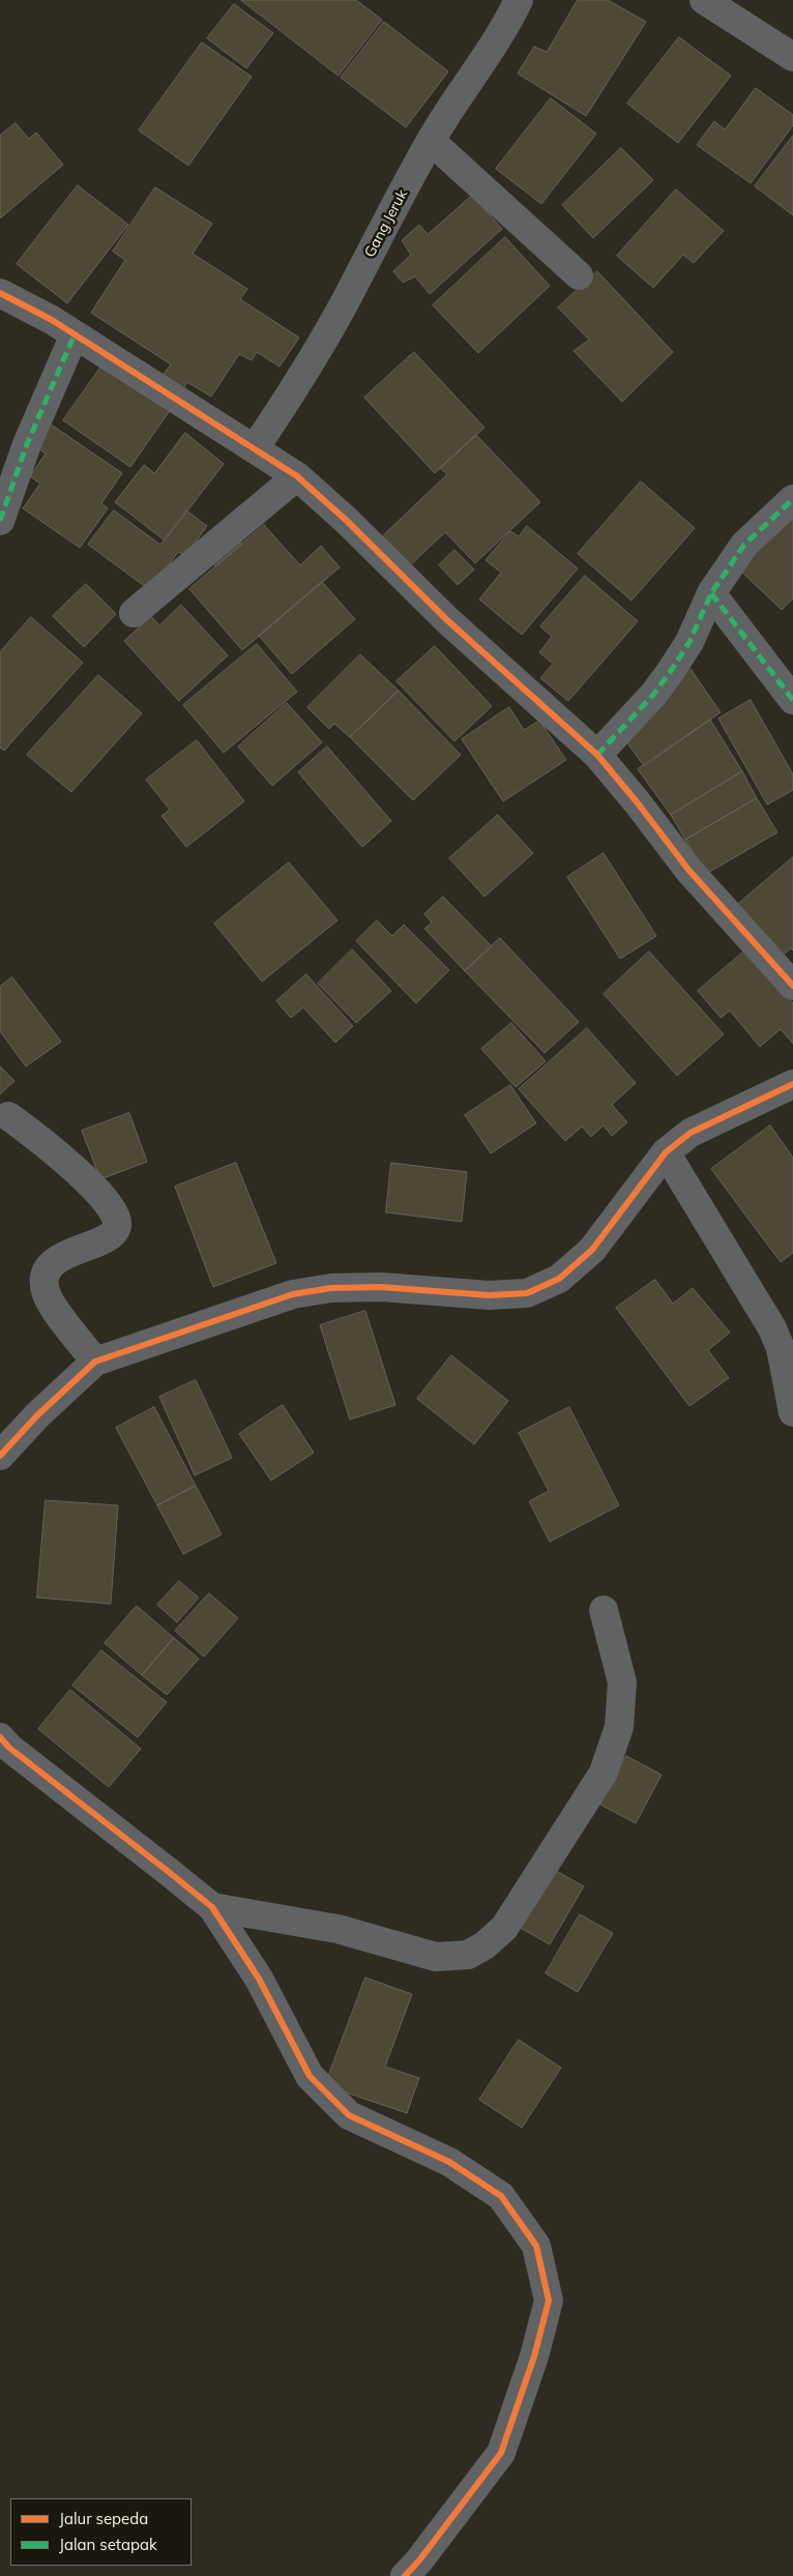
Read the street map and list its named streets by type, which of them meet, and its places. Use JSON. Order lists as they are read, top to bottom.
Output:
{
  "streets": {
    "street": ["Gang Jeruk"]
  },
  "legend": ["Jalur sepeda", "Jalan setapak"]
}
